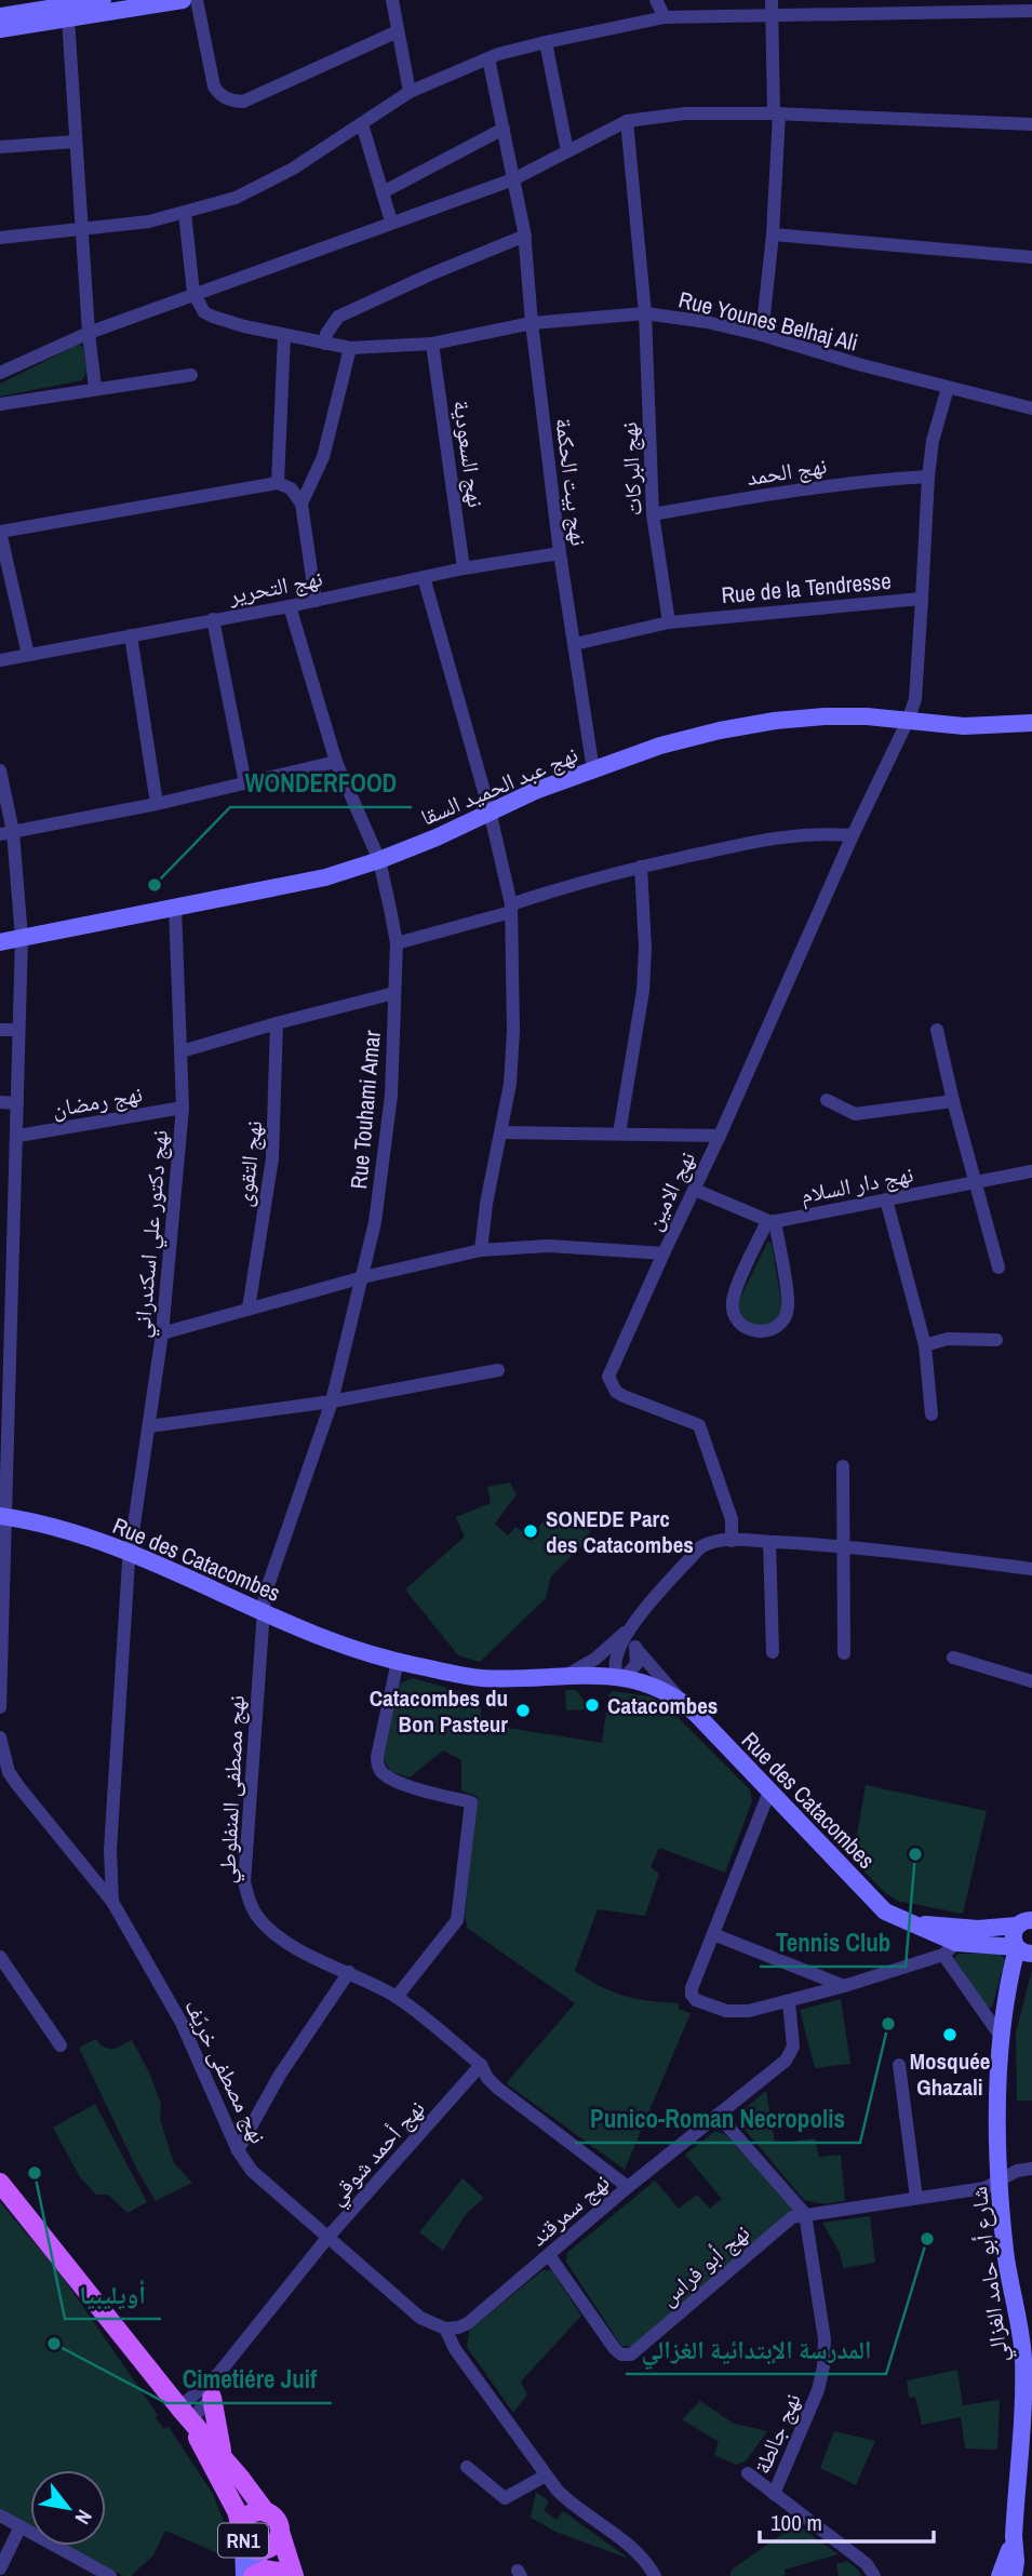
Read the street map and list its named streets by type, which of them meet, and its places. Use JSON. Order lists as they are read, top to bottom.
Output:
{
  "streets": {
    "main road": [
      "نهج عبد الحميد السقا",
      "Rue des Catacombes",
      "شارع أبو حامد الغزالي",
      "RN1"
    ],
    "street": [
      "Rue Younes Belhaj Ali",
      "نهج السعودية",
      "نهج البركات",
      "نهج الحمد",
      "نهج بيت الحكمة",
      "نهج التحرير",
      "Rue de la Tendresse",
      "نهج رمضان",
      "Rue Touhami Amar",
      "نهج التقوى",
      "نهج دار السلام",
      "نهج الامين",
      "نهج دكتور علي اسكندراني",
      "نهج مصطفى المنفلوطي",
      "نهج مصطفى خريّف",
      "نهج أحمد شوقي",
      "نهج سمرقند",
      "نهج أبو فراس",
      "نهج جالطة"
    ]
  },
  "crossings": [
    ["Rue Younes Belhaj Ali", "نهج السعودية"],
    ["Rue Younes Belhaj Ali", "نهج البركات"],
    ["Rue Younes Belhaj Ali", "نهج بيت الحكمة"],
    ["Rue Younes Belhaj Ali", "Rue de la Tendresse"],
    ["نهج السعودية", "نهج التحرير"],
    ["نهج البركات", "نهج الحمد"],
    ["نهج البركات", "Rue de la Tendresse"],
    ["نهج الحمد", "Rue de la Tendresse"],
    ["نهج بيت الحكمة", "نهج التحرير"],
    ["نهج بيت الحكمة", "Rue de la Tendresse"],
    ["نهج بيت الحكمة", "نهج عبد الحميد السقا"],
    ["نهج التحرير", "Rue Touhami Amar"],
    ["Rue de la Tendresse", "نهج الامين"],
    ["نهج عبد الحميد السقا", "Rue Touhami Amar"],
    ["نهج عبد الحميد السقا", "نهج الامين"],
    ["نهج عبد الحميد السقا", "نهج دكتور علي اسكندراني"],
    ["نهج رمضان", "نهج دكتور علي اسكندراني"],
    ["Rue Touhami Amar", "نهج الامين"],
    ["Rue Touhami Amar", "Rue des Catacombes"],
    ["Rue Touhami Amar", "نهج مصطفى المنفلوطي"],
    ["نهج التقوى", "نهج الامين"],
    ["نهج الامين", "نهج دكتور علي اسكندراني"],
    ["نهج دكتور علي اسكندراني", "Rue des Catacombes"],
    ["نهج دكتور علي اسكندراني", "نهج مصطفى خريّف"],
    ["Rue des Catacombes", "نهج مصطفى المنفلوطي"],
    ["Rue des Catacombes", "نهج مصطفى خريّف"],
    ["نهج مصطفى المنفلوطي", "نهج أحمد شوقي"],
    ["نهج مصطفى خريّف", "نهج أحمد شوقي"],
    ["نهج مصطفى خريّف", "نهج سمرقند"],
    ["نهج أحمد شوقي", "RN1"],
    ["نهج سمرقند", "نهج أبو فراس"],
    ["نهج أبو فراس", "نهج جالطة"]
  ],
  "places": [
    "WONDERFOOD",
    "SONEDE Parc des Catacombes",
    "Catacombes",
    "Catacombes du Bon Pasteur",
    "Tennis Club",
    "Punico-Roman Necropolis",
    "Mosquée Ghazali",
    "أويليبيا",
    "المدرسة الإبتدائية الغزالي",
    "Cimetiére Juif"
  ],
  "scale_bar": "100 m",
  "north": "bottom right"
}
